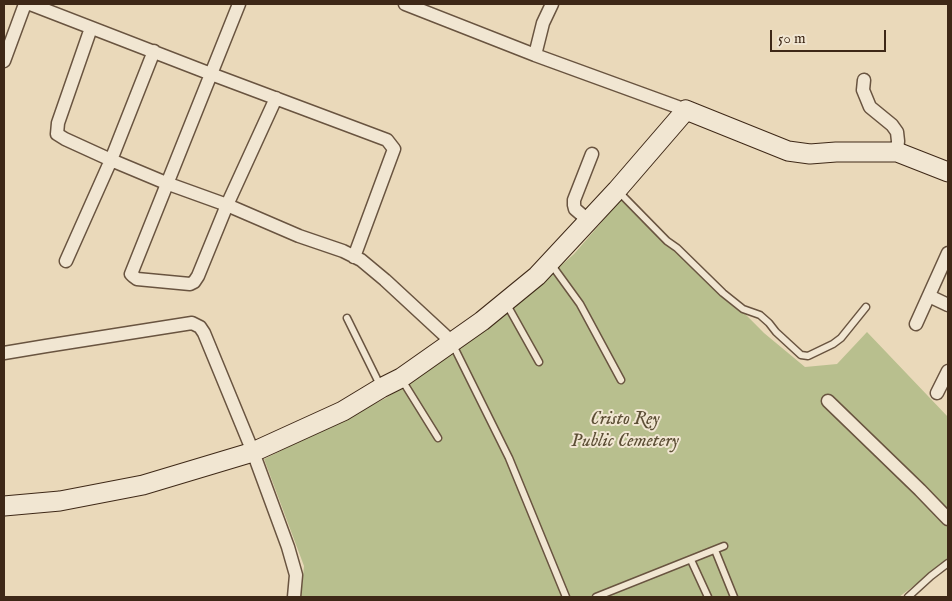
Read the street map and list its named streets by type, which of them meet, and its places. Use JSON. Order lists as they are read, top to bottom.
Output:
{
  "parks": ["Cristo Rey Public Cemetery"],
  "scale_bar": "50 m"
}
